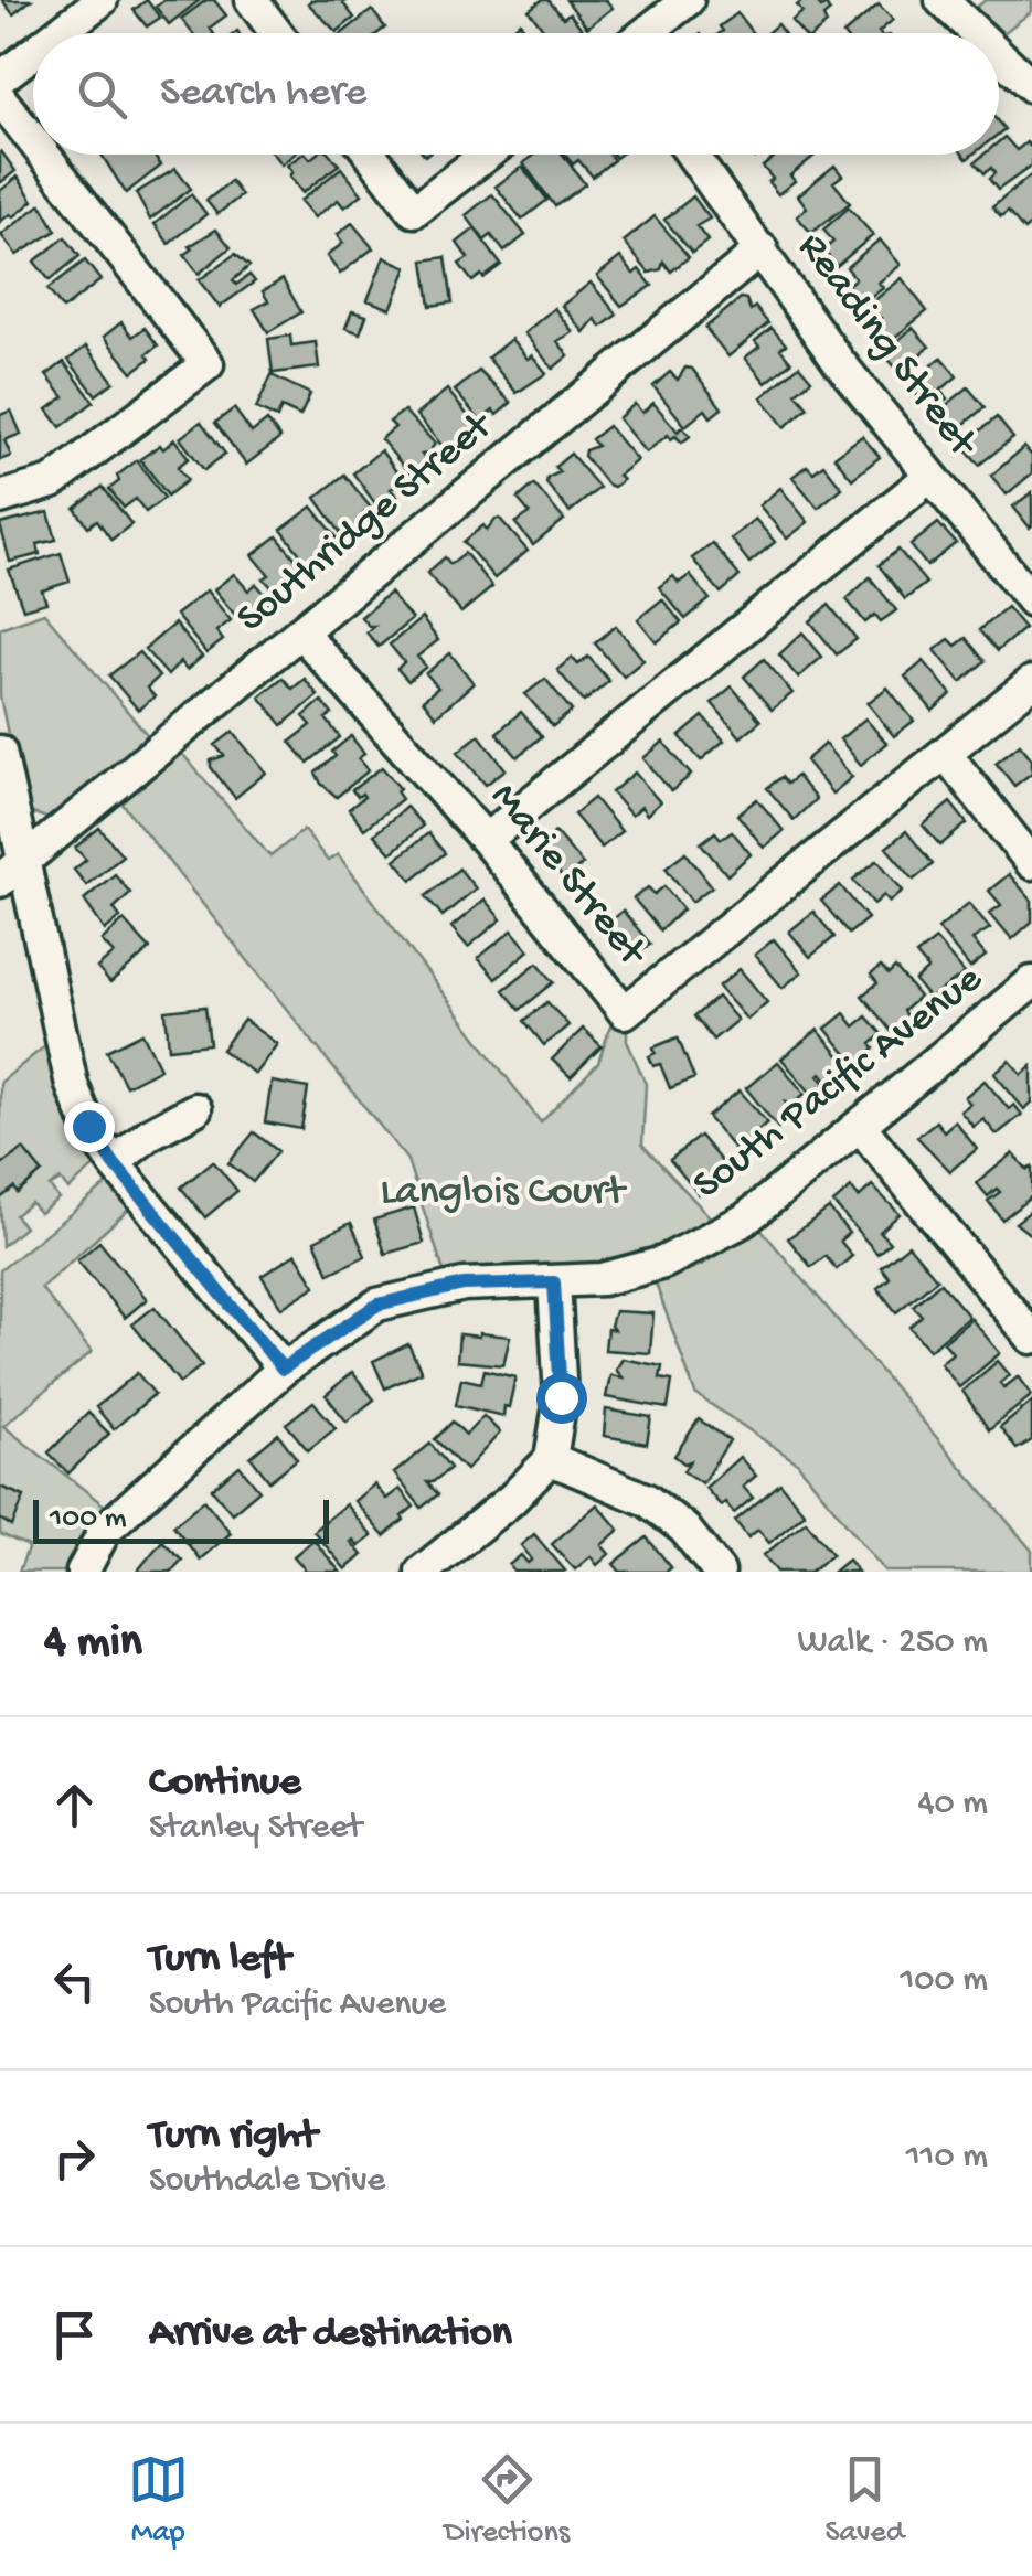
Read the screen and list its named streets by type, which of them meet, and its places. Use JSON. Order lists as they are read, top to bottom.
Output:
{
  "streets": {
    "street": [
      "Reading Street",
      "Southridge Street",
      "Marie Street",
      "South Pacific Avenue"
    ]
  },
  "crossings": [
    ["Reading Street", "Southridge Street"],
    ["Southridge Street", "Marie Street"]
  ],
  "parks": ["Langlois Court"],
  "scale_bar": "100 m",
  "page": {
    "search": "Search here",
    "scale": "100 m",
    "heading": ["4 min", "Walk · 250 m"],
    "list": [
      ["Continue", "Stanley Street", "40 m"],
      ["Turn left", "South Pacific Avenue", "100 m"],
      ["Turn right", "Southdale Drive", "110 m"],
      "Arrive at destination"
    ],
    "nav": ["Map", "Directions", "Saved"]
  }
}
